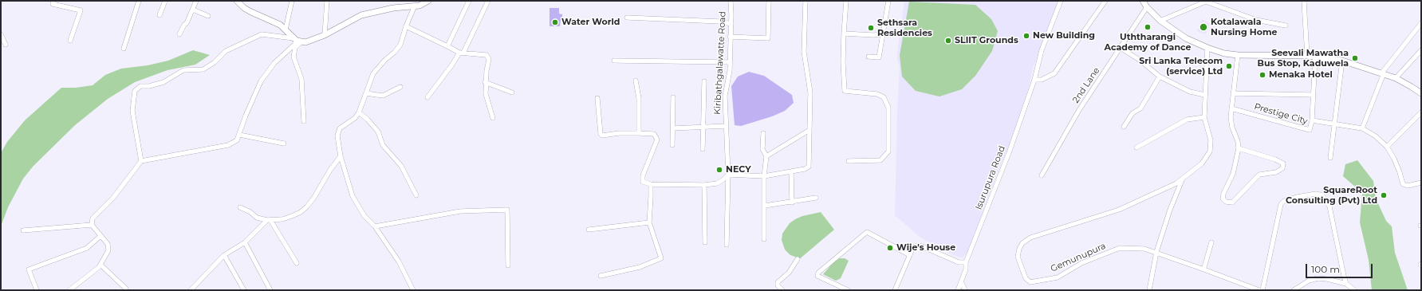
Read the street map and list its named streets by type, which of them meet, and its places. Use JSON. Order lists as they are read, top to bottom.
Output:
{
  "streets": {
    "street": [
      "Kiribathgalawatte Road",
      "2nd Lane",
      "Prestige City",
      "Isurupura Road",
      "Gemunupura"
    ]
  },
  "places": [
    "Water World",
    "Uththarangi Academy of Dance",
    "Kotalawala Nursing Home",
    "Sethsara Residencies",
    "New Building",
    "SLIIT Grounds",
    "Seevali Mawatha Bus Stop, Kaduwela",
    "Sri Lanka Telecom (service) Ltd",
    "Menaka Hotel",
    "NECY",
    "SquareRoot Consulting (Pvt) Ltd",
    "Wije's House"
  ],
  "scale_bar": "100 m"
}
